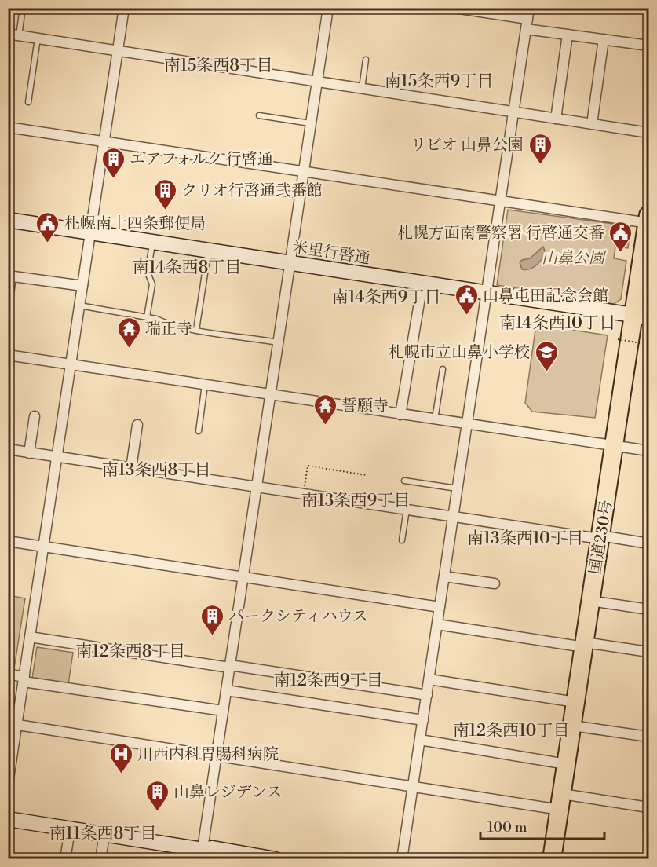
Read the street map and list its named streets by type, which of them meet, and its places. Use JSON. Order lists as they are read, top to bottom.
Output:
{
  "streets": {
    "highway": ["国道230号"],
    "street": ["米里行啓通"]
  },
  "crossings": [
    ["米里行啓通", "国道230号"]
  ],
  "districts": [
    "南15条西8丁目",
    "南15条西9丁目",
    "南14条西8丁目",
    "南14条西9丁目",
    "南14条西10丁目",
    "南13条西8丁目",
    "南13条西9丁目",
    "南13条西10丁目",
    "南12条西8丁目",
    "南12条西9丁目",
    "南12条西10丁目",
    "南11条西8丁目"
  ],
  "parks": ["山鼻公園"],
  "places": {
    "building": [
      "リビオ 山鼻公園",
      "エアフォルク 行啓通",
      "クリオ行啓通弐番館",
      "パークシティハウス",
      "山鼻レジデンス"
    ],
    "public building": ["札幌南十四条郵便局", "札幌方面南警察署 行啓通交番", "山鼻屯田記念会館"],
    "temple": ["瑞正寺", "誓願寺"],
    "school or university": ["札幌市立山鼻小学校"],
    "hospital": ["川西内科胃腸科病院"]
  },
  "scale_bar": "100 m"
}
